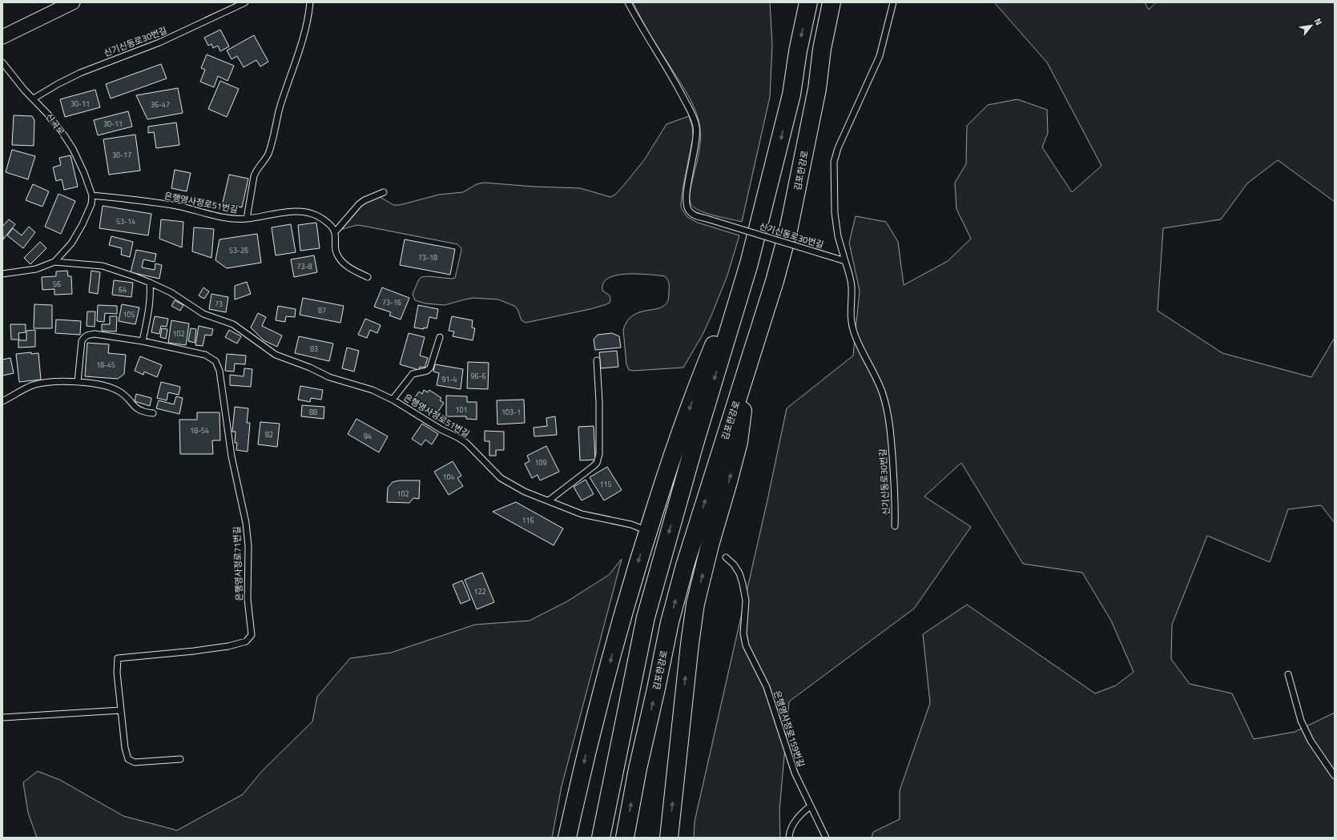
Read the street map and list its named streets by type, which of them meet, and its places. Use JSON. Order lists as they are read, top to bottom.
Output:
{
  "streets": {
    "highway": ["김포한강로"],
    "lane": [
      "신기신동로30번길",
      "신곡로",
      "은행영사정로51번길",
      "은행영사정로71번길",
      "은행영사정로159번길"
    ]
  },
  "crossings": [
    ["신기신동로30번길", "신곡로"],
    ["신곡로", "은행영사정로51번길"]
  ],
  "house_numbers": [
    "30-11",
    "36-47",
    "30-11",
    "30-17",
    "53-14",
    "53-26",
    "73-18",
    "73-8",
    "56",
    "64",
    "73-16",
    "73",
    "87",
    "105",
    "102",
    "83",
    "18-45",
    "96-6",
    "91-4",
    "101",
    "88",
    "103-1",
    "18-54",
    "82",
    "94",
    "109",
    "104",
    "115",
    "102",
    "116",
    "122"
  ],
  "north": "top right"
}
